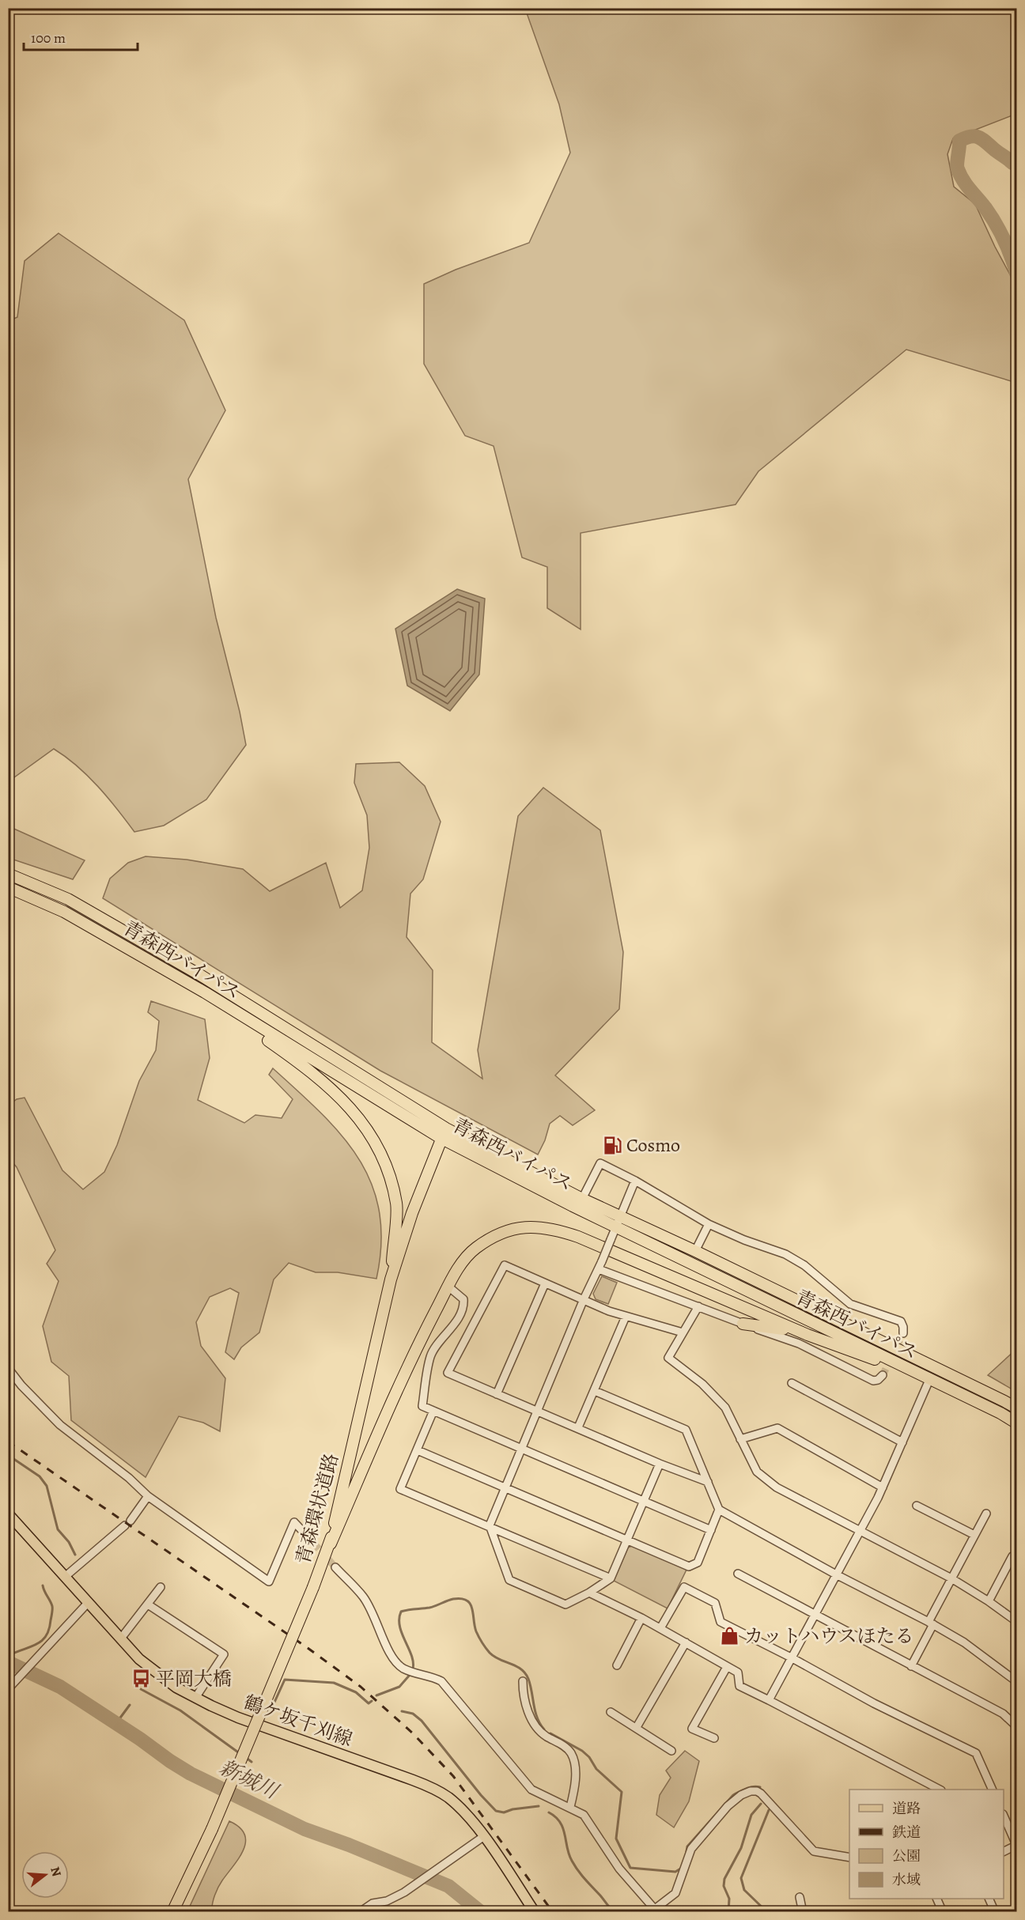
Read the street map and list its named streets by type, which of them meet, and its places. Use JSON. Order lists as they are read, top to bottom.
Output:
{
  "streets": {
    "highway": ["青森西バイパス", "青森環状道路"],
    "main road": ["鶴ケ坂千刈線"]
  },
  "crossings": [
    ["青森西バイパス", "青森環状道路"]
  ],
  "water": ["新城川"],
  "places": {
    "fuel station": ["Cosmo"],
    "shop": ["カットハウスほたる"],
    "bus stop": ["平岡大橋"]
  },
  "legend": [
    "道路",
    "鉄道",
    "公園",
    "水域"
  ],
  "scale_bar": "100 m",
  "north": "right"
}
